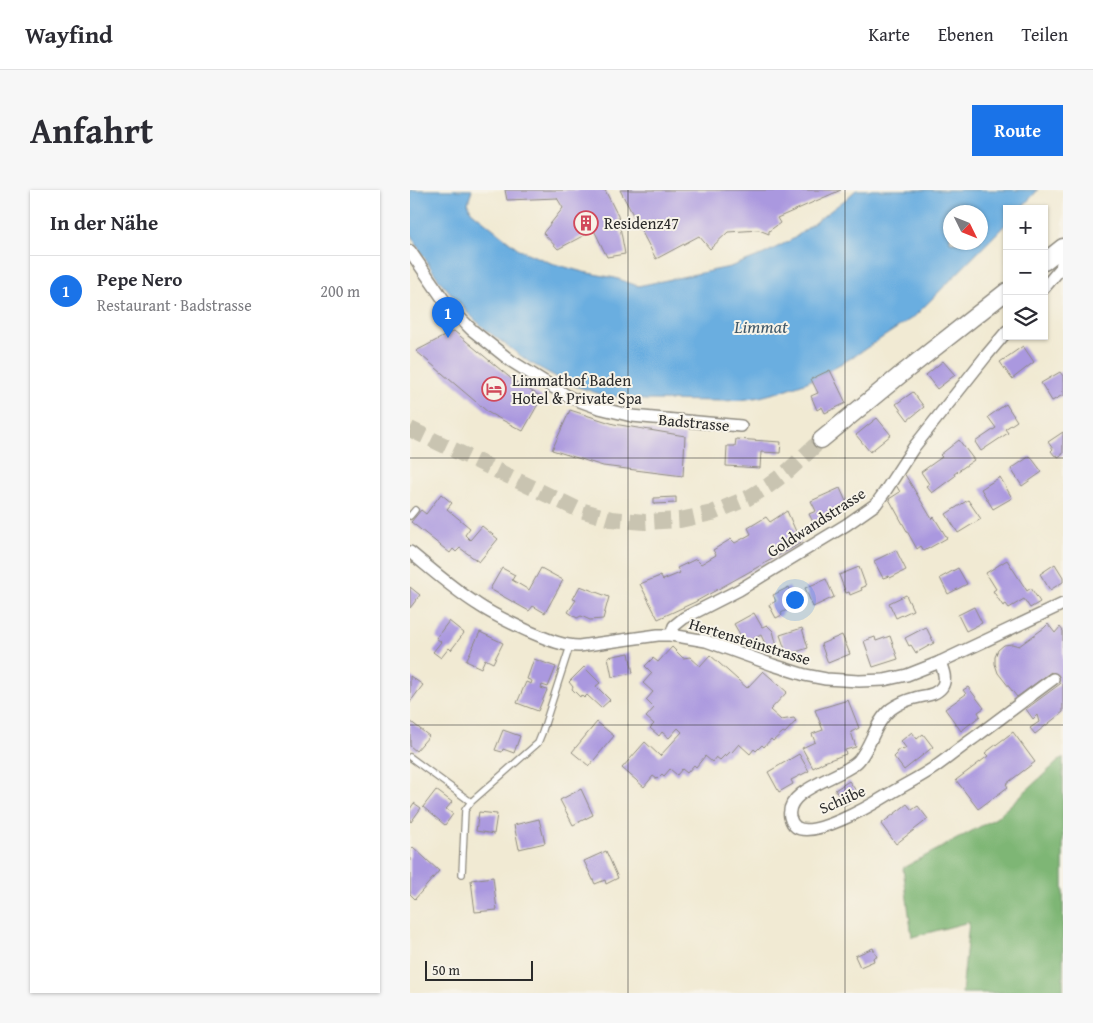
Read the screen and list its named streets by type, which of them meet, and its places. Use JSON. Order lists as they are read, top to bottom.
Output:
{
  "streets": {
    "street": [
      "Badstrasse",
      "Goldwandstrasse",
      "Hertensteinstrasse",
      "Schiibe"
    ]
  },
  "crossings": [
    ["Goldwandstrasse", "Hertensteinstrasse"],
    ["Hertensteinstrasse", "Schiibe"]
  ],
  "water": ["Limmat"],
  "places": {
    "building": ["Residenz47"],
    "hotel": ["Limmathof Baden Hotel & Private Spa"]
  },
  "scale_bar": "50 m",
  "north": "bottom right",
  "page": {
    "header": "Wayfind",
    "nav": ["Karte", "Ebenen", "Teilen"],
    "title": "Anfahrt",
    "buttons": "Route",
    "heading": "In der Nähe",
    "map_buttons": ["+", "−"],
    "list": [
      {
        "mark": "1",
        "name": "Pepe Nero",
        "note": "Restaurant · Badstrasse",
        "value": "200 m"
      }
    ],
    "pins": "1",
    "scale": "50 m"
  }
}
